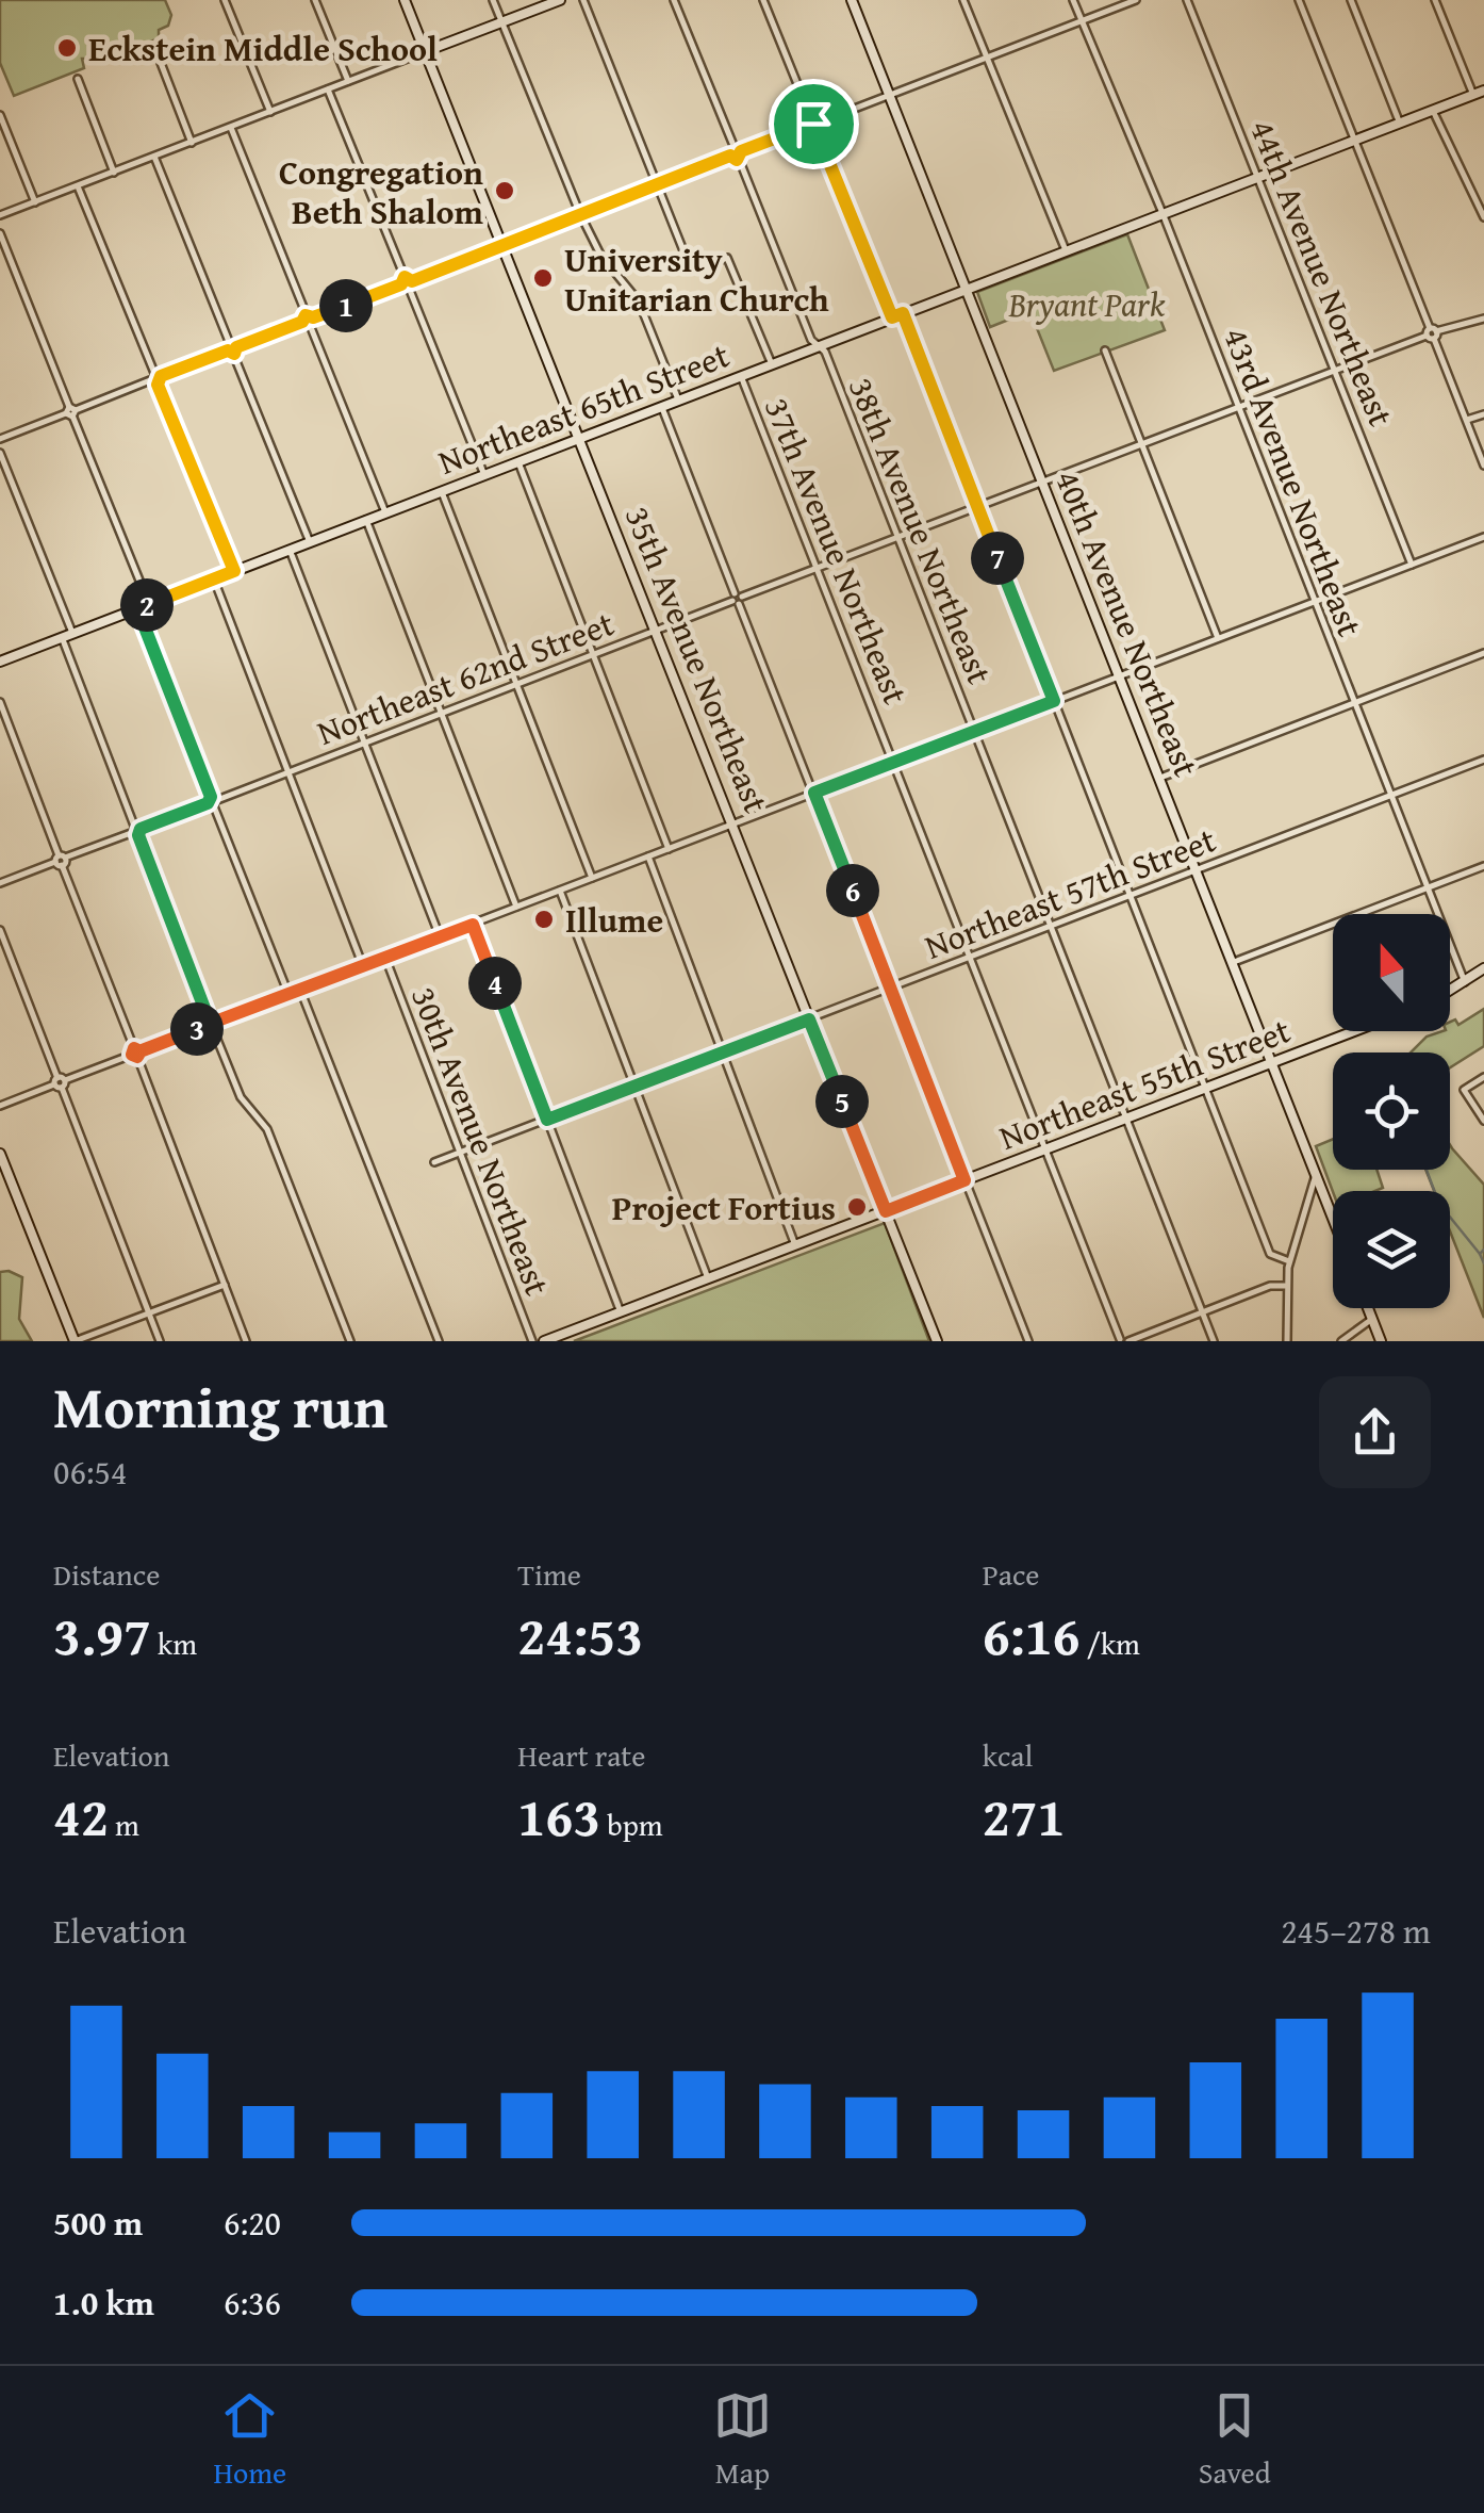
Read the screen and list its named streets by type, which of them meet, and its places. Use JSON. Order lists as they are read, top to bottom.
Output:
{
  "streets": {
    "main road": [
      "Northeast 65th Street",
      "40th Avenue Northeast",
      "35th Avenue Northeast",
      "Northeast 55th Street"
    ],
    "street": [
      "44th Avenue Northeast",
      "43rd Avenue Northeast",
      "38th Avenue Northeast",
      "37th Avenue Northeast",
      "Northeast 62nd Street",
      "Northeast 57th Street",
      "30th Avenue Northeast"
    ]
  },
  "crossings": [
    ["44th Avenue Northeast", "Northeast 65th Street"],
    ["44th Avenue Northeast", "Northeast 62nd Street"],
    ["Northeast 65th Street", "43rd Avenue Northeast"],
    ["Northeast 65th Street", "38th Avenue Northeast"],
    ["Northeast 65th Street", "37th Avenue Northeast"],
    ["Northeast 65th Street", "40th Avenue Northeast"],
    ["Northeast 65th Street", "35th Avenue Northeast"],
    ["Northeast 65th Street", "30th Avenue Northeast"],
    ["43rd Avenue Northeast", "Northeast 62nd Street"],
    ["43rd Avenue Northeast", "Northeast 57th Street"],
    ["38th Avenue Northeast", "Northeast 62nd Street"],
    ["38th Avenue Northeast", "Northeast 57th Street"],
    ["38th Avenue Northeast", "Northeast 55th Street"],
    ["37th Avenue Northeast", "Northeast 62nd Street"],
    ["37th Avenue Northeast", "Northeast 57th Street"],
    ["37th Avenue Northeast", "Northeast 55th Street"],
    ["40th Avenue Northeast", "Northeast 62nd Street"],
    ["40th Avenue Northeast", "Northeast 57th Street"],
    ["40th Avenue Northeast", "Northeast 55th Street"],
    ["35th Avenue Northeast", "Northeast 62nd Street"],
    ["35th Avenue Northeast", "Northeast 57th Street"],
    ["35th Avenue Northeast", "Northeast 55th Street"],
    ["Northeast 62nd Street", "30th Avenue Northeast"],
    ["Northeast 57th Street", "30th Avenue Northeast"]
  ],
  "parks": ["Bryant Park"],
  "places": [
    "Eckstein Middle School",
    "Congregation Beth Shalom",
    "University Unitarian Church",
    "Illume",
    "Project Fortius"
  ],
  "north": "top",
  "page": {
    "pins": [
      "1",
      "7",
      "2",
      "6",
      "4",
      "3",
      "5"
    ],
    "heading": ["Morning run", "06:54"],
    "stats": [
      ["Distance", "3.97 km"],
      ["Time", "24:53"],
      ["Pace", "6:16 /km"],
      ["Elevation", "42 m"],
      ["Heart rate", "163 bpm"],
      ["kcal", "271"]
    ],
    "chart": ["Elevation", "245–278 m"],
    "list": [
      {
        "name": "500 m",
        "note": "6:20"
      },
      {
        "name": "1.0 km",
        "note": "6:36"
      }
    ],
    "tabs": ["Home", "Map", "Saved"]
  }
}
